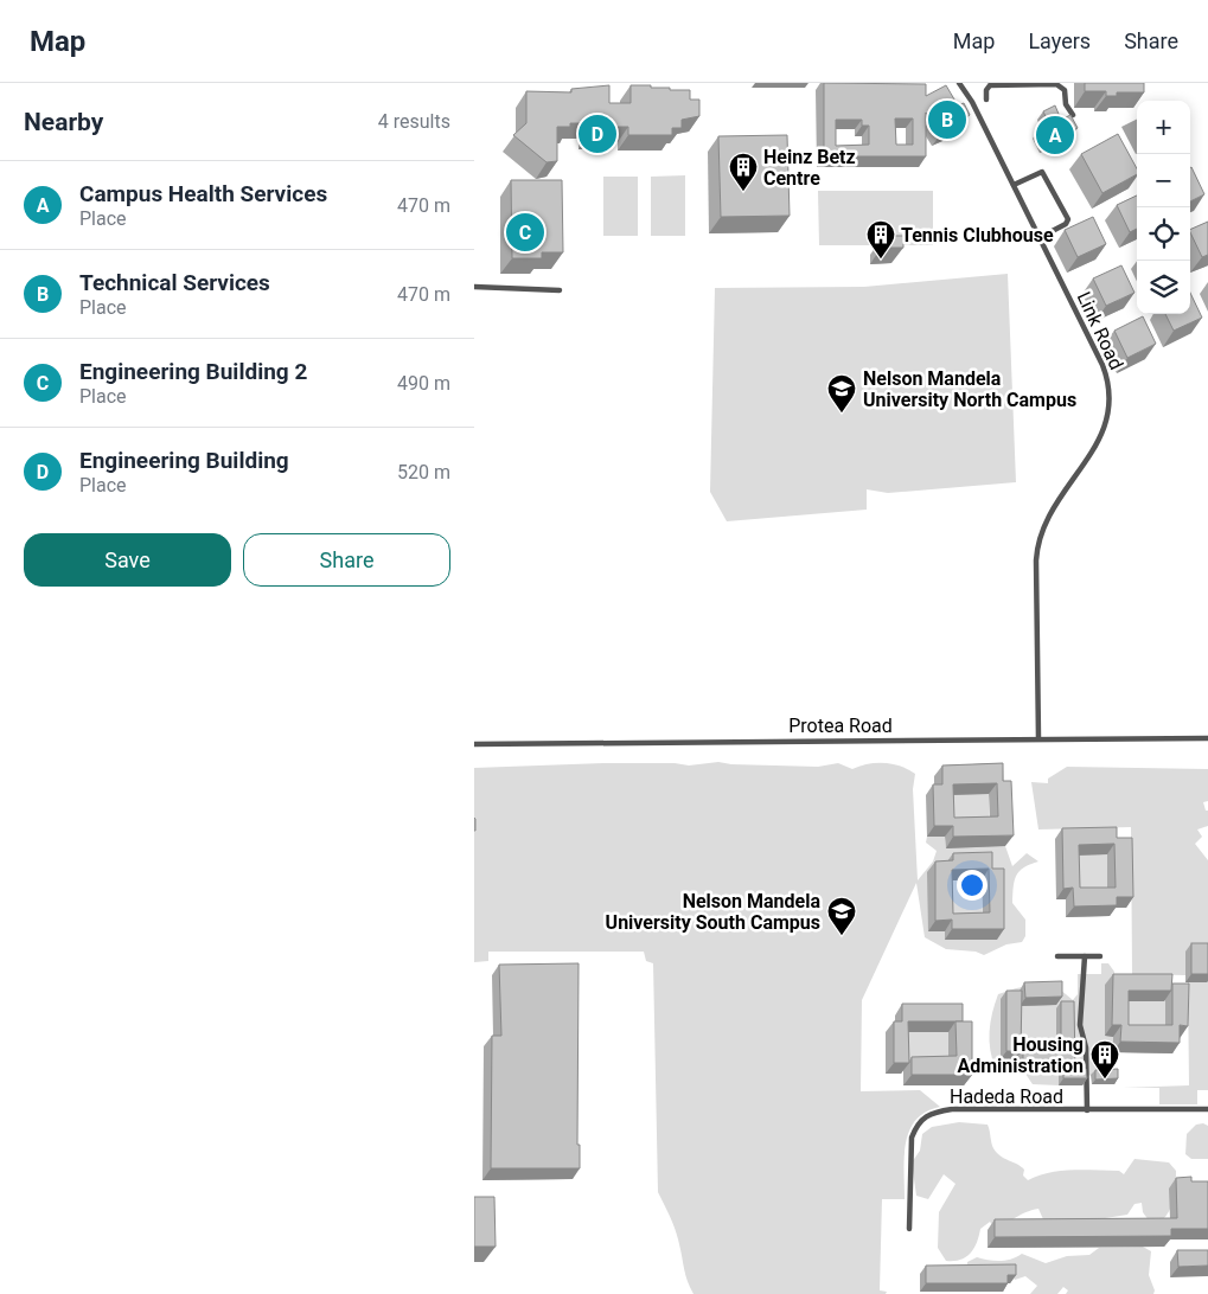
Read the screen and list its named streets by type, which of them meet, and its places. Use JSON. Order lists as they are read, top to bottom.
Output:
{
  "streets": {
    "lane": ["Link Road", "Protea Road", "Hadeda Road"]
  },
  "crossings": [
    ["Link Road", "Protea Road"]
  ],
  "places": {
    "building": ["Heinz Betz Centre", "Tennis Clubhouse", "Housing Administration"],
    "school or university": ["Nelson Mandela University North Campus", "Nelson Mandela University South Campus"]
  },
  "page": {
    "header": "Map",
    "nav": ["Map", "Layers", "Share"],
    "heading": ["Nearby", "4 results"],
    "pins": [
      "B",
      "D",
      "A",
      "C"
    ],
    "map_buttons": ["+", "−"],
    "list": [
      {
        "mark": "A",
        "name": "Campus Health Services",
        "note": "Place",
        "value": "470 m"
      },
      {
        "mark": "B",
        "name": "Technical Services",
        "note": "Place",
        "value": "470 m"
      },
      {
        "mark": "C",
        "name": "Engineering Building 2",
        "note": "Place",
        "value": "490 m"
      },
      {
        "mark": "D",
        "name": "Engineering Building",
        "note": "Place",
        "value": "520 m"
      }
    ],
    "buttons": ["Save", "Share"]
  }
}
